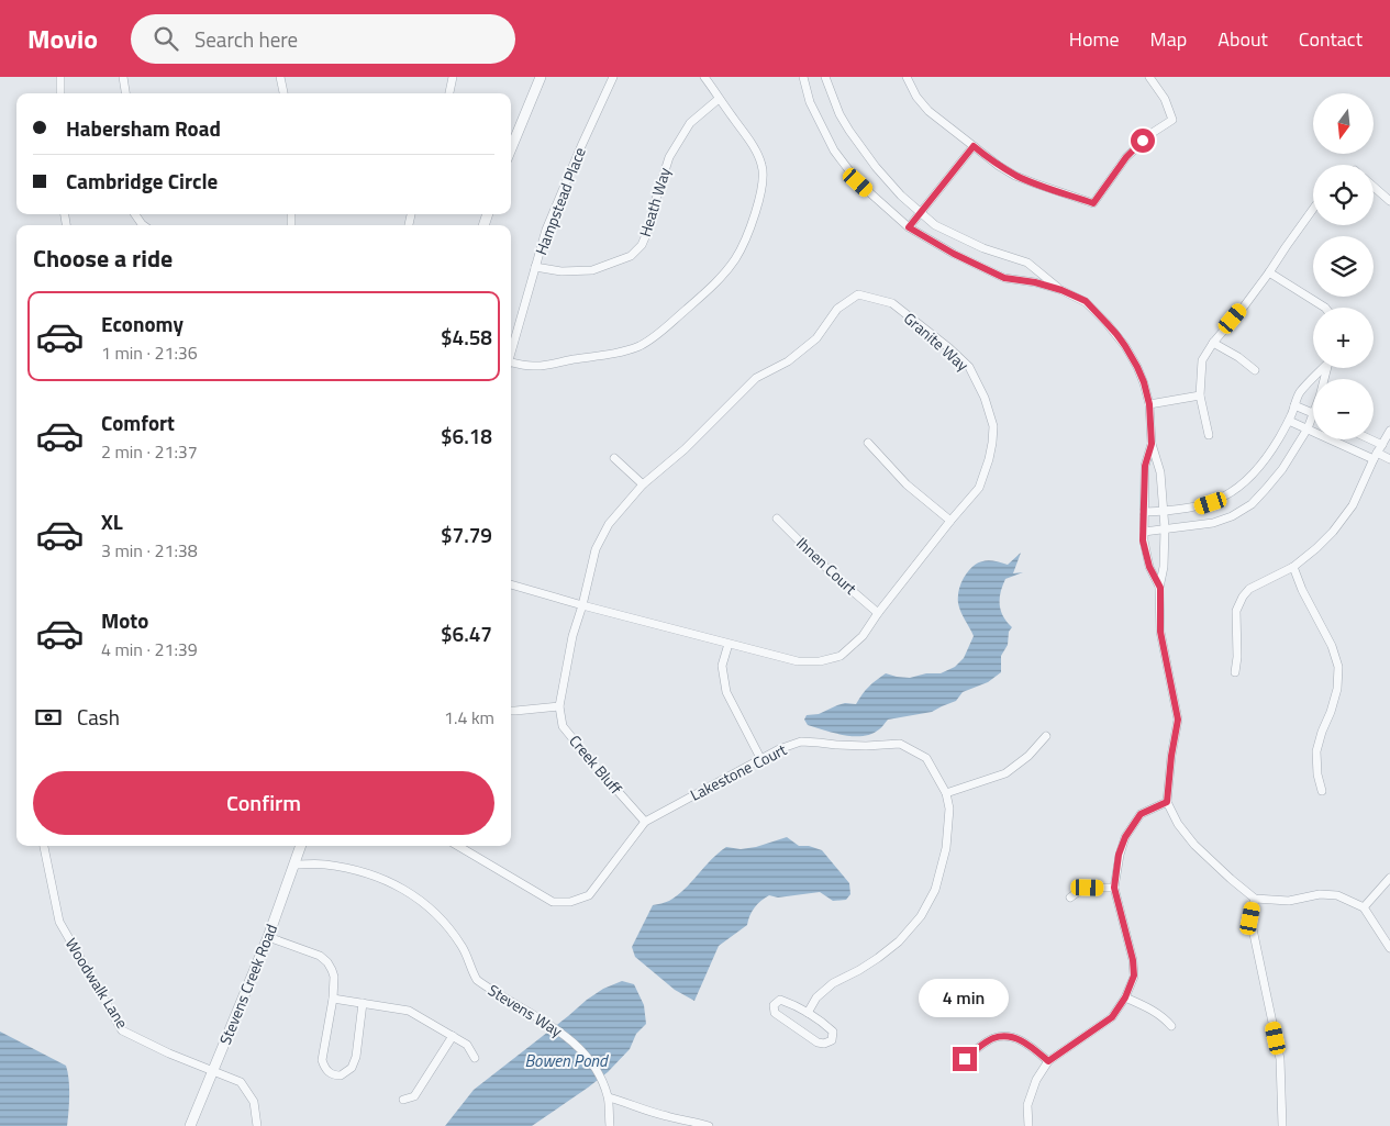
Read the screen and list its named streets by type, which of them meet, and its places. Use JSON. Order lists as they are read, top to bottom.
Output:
{
  "streets": {
    "street": [
      "Hampstead Place",
      "Heath Way",
      "Granite Way",
      "Ihnen Court",
      "Creek Bluff",
      "Lakestone Court",
      "Woodwalk Lane",
      "Stevens Creek Road",
      "Stevens Way"
    ]
  },
  "crossings": [
    ["Hampstead Place", "Heath Way"],
    ["Granite Way", "Ihnen Court"],
    ["Creek Bluff", "Lakestone Court"],
    ["Woodwalk Lane", "Stevens Creek Road"],
    ["Stevens Creek Road", "Stevens Way"]
  ],
  "water": ["Bowen Pond"],
  "north": "bottom",
  "page": {
    "header": "Movio",
    "search": "Search here",
    "nav": [
      "Home",
      "Map",
      "About",
      "Contact"
    ],
    "map_buttons": ["+", "−"],
    "banner": ["Habersham Road", "Cambridge Circle"],
    "heading": "Choose a ride",
    "list": [
      {
        "name": "Economy",
        "note": "1 min · 21:36",
        "value": "$4.58"
      },
      {
        "name": "Comfort",
        "note": "2 min · 21:37",
        "value": "$6.18"
      },
      {
        "name": "XL",
        "note": "3 min · 21:38",
        "value": "$7.79"
      },
      {
        "name": "Moto",
        "note": "4 min · 21:39",
        "value": "$6.47"
      }
    ],
    "pay": ["Cash", "1.4 km"],
    "buttons": "Confirm",
    "bubble": "4 min"
  }
}
